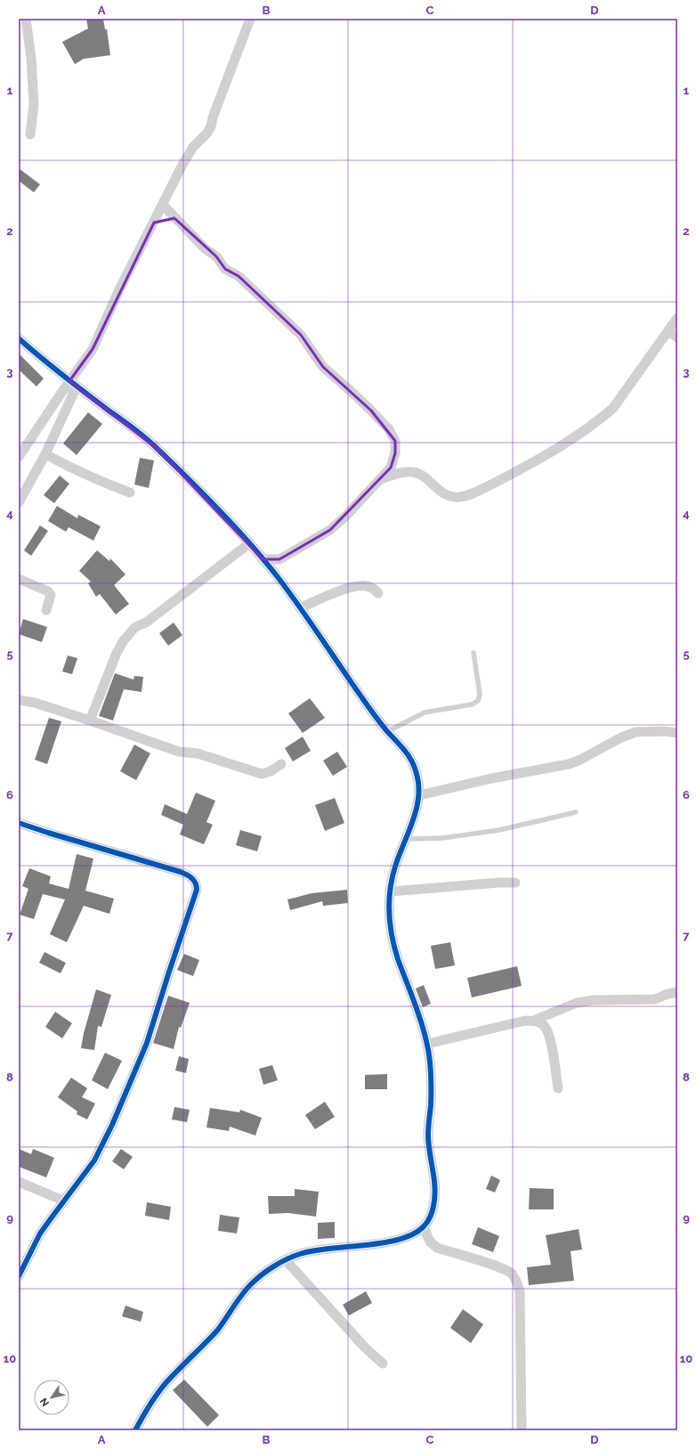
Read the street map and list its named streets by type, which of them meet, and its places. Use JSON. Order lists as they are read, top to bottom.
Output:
{
  "north": "bottom left",
  "grid": {
    "columns": [
      "A",
      "B",
      "C",
      "D"
    ],
    "rows": [
      "1",
      "2",
      "3",
      "4",
      "5",
      "6",
      "7",
      "8",
      "9",
      "10"
    ]
  }
}
